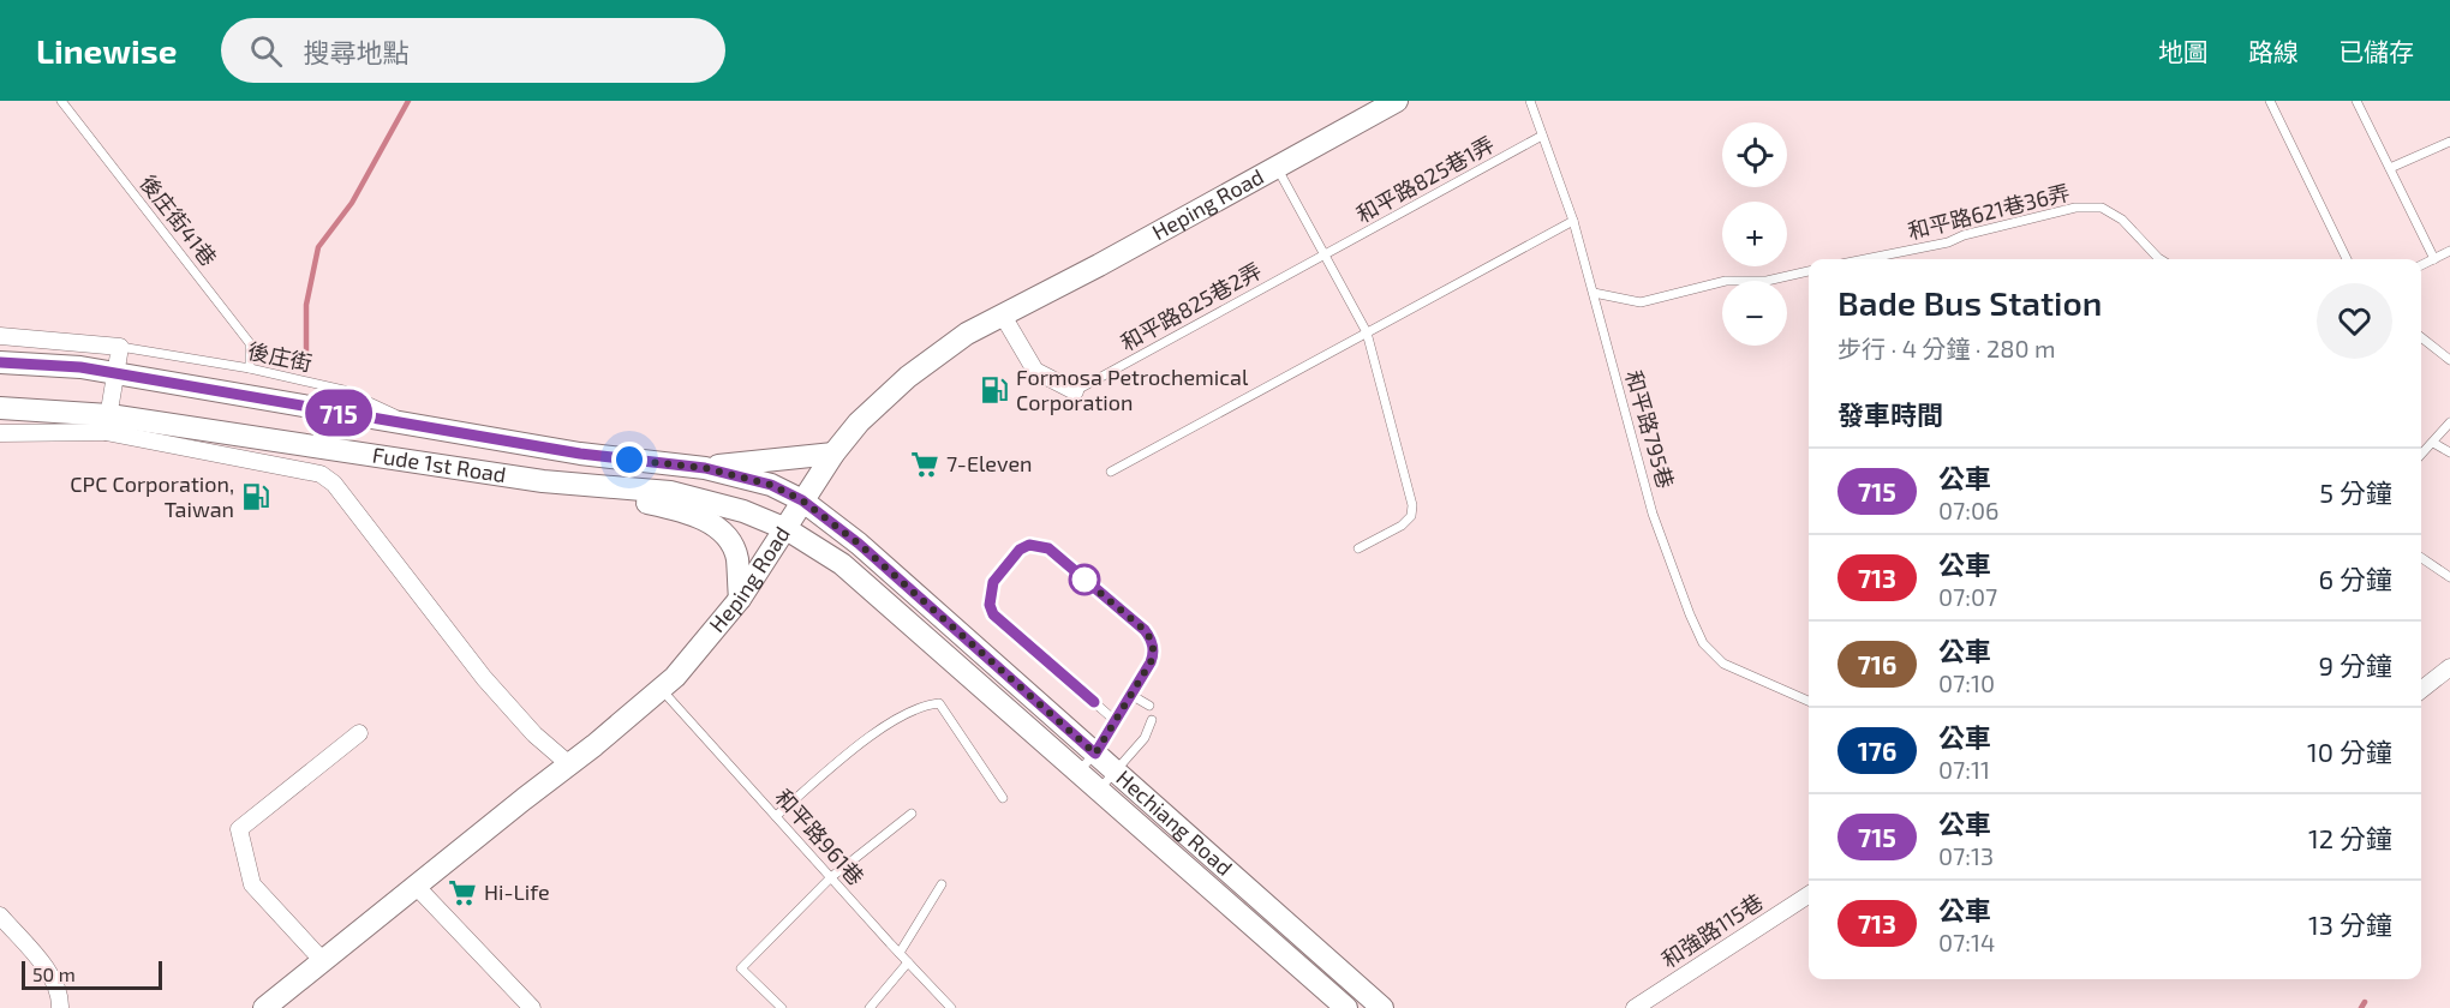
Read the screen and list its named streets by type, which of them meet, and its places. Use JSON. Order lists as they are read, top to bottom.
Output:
{
  "streets": {
    "street": [
      "Heping Road",
      "Fude 1st Road",
      "Hechiang Road",
      "和強路115巷"
    ],
    "lane": [
      "和平路825巷1弄",
      "和平路621巷36弄",
      "後庄街41巷",
      "和平路825巷2弄",
      "後庄街",
      "和平路795巷",
      "和平路961巷"
    ]
  },
  "crossings": [
    ["和平路825巷1弄", "和平路825巷2弄"],
    ["和平路825巷1弄", "和平路795巷"],
    ["Heping Road", "Fude 1st Road"],
    ["Heping Road", "Hechiang Road"],
    ["Heping Road", "和平路961巷"],
    ["後庄街41巷", "後庄街"],
    ["後庄街", "Fude 1st Road"],
    ["Fude 1st Road", "Hechiang Road"]
  ],
  "places": {
    "fuel station": ["Formosa Petrochemical Corporation", "CPC Corporation, Taiwan"],
    "supermarket": ["7-Eleven", "Hi-Life"]
  },
  "lines": ["bus line 715"],
  "scale_bar": "50 m",
  "page": {
    "header": "Linewise",
    "search": "搜尋地點",
    "nav": ["地圖", "路線", "已儲存"],
    "on_map": "715",
    "map_buttons": ["+", "−"],
    "heading": [
      ["Bade Bus Station", "步行 · 4 分鐘 · 280 m"],
      "發車時間"
    ],
    "list": [
      {
        "mark": "715",
        "name": "公車",
        "note": "07:06",
        "value": "5 分鐘"
      },
      {
        "mark": "713",
        "name": "公車",
        "note": "07:07",
        "value": "6 分鐘"
      },
      {
        "mark": "716",
        "name": "公車",
        "note": "07:10",
        "value": "9 分鐘"
      },
      {
        "mark": "176",
        "name": "公車",
        "note": "07:11",
        "value": "10 分鐘"
      },
      {
        "mark": "715",
        "name": "公車",
        "note": "07:13",
        "value": "12 分鐘"
      },
      {
        "mark": "713",
        "name": "公車",
        "note": "07:14",
        "value": "13 分鐘"
      }
    ],
    "scale": "50 m"
  }
}
